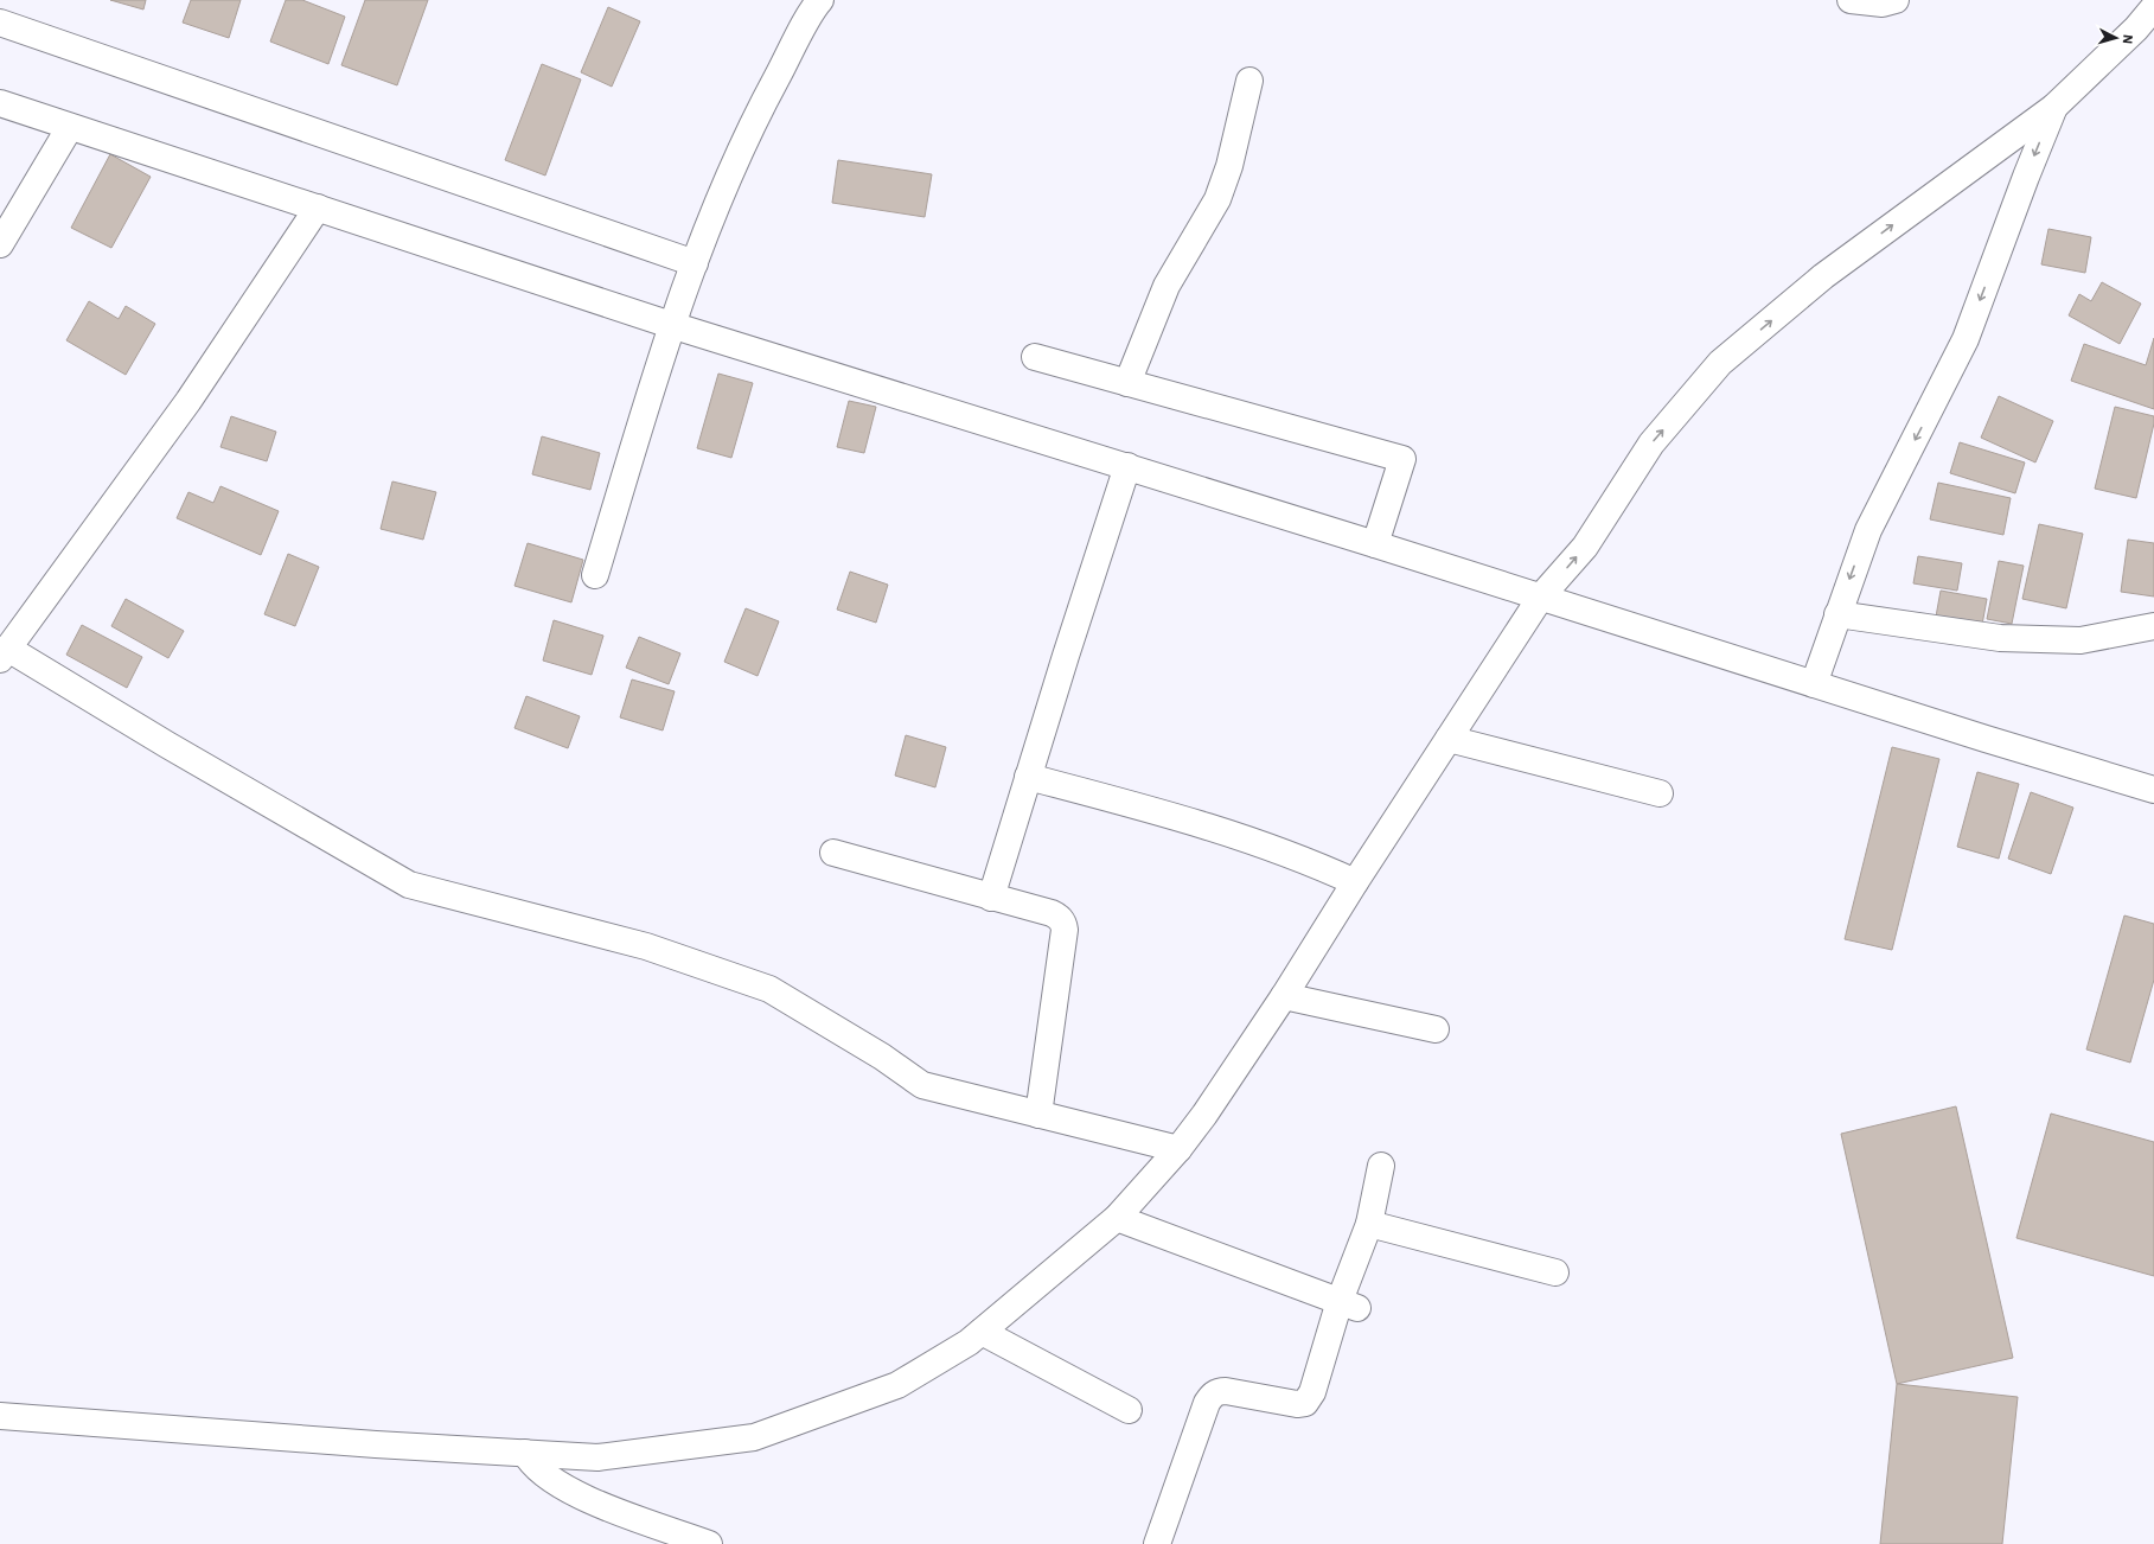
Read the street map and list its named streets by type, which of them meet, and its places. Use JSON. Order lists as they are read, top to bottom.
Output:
{
  "north": "right"
}
